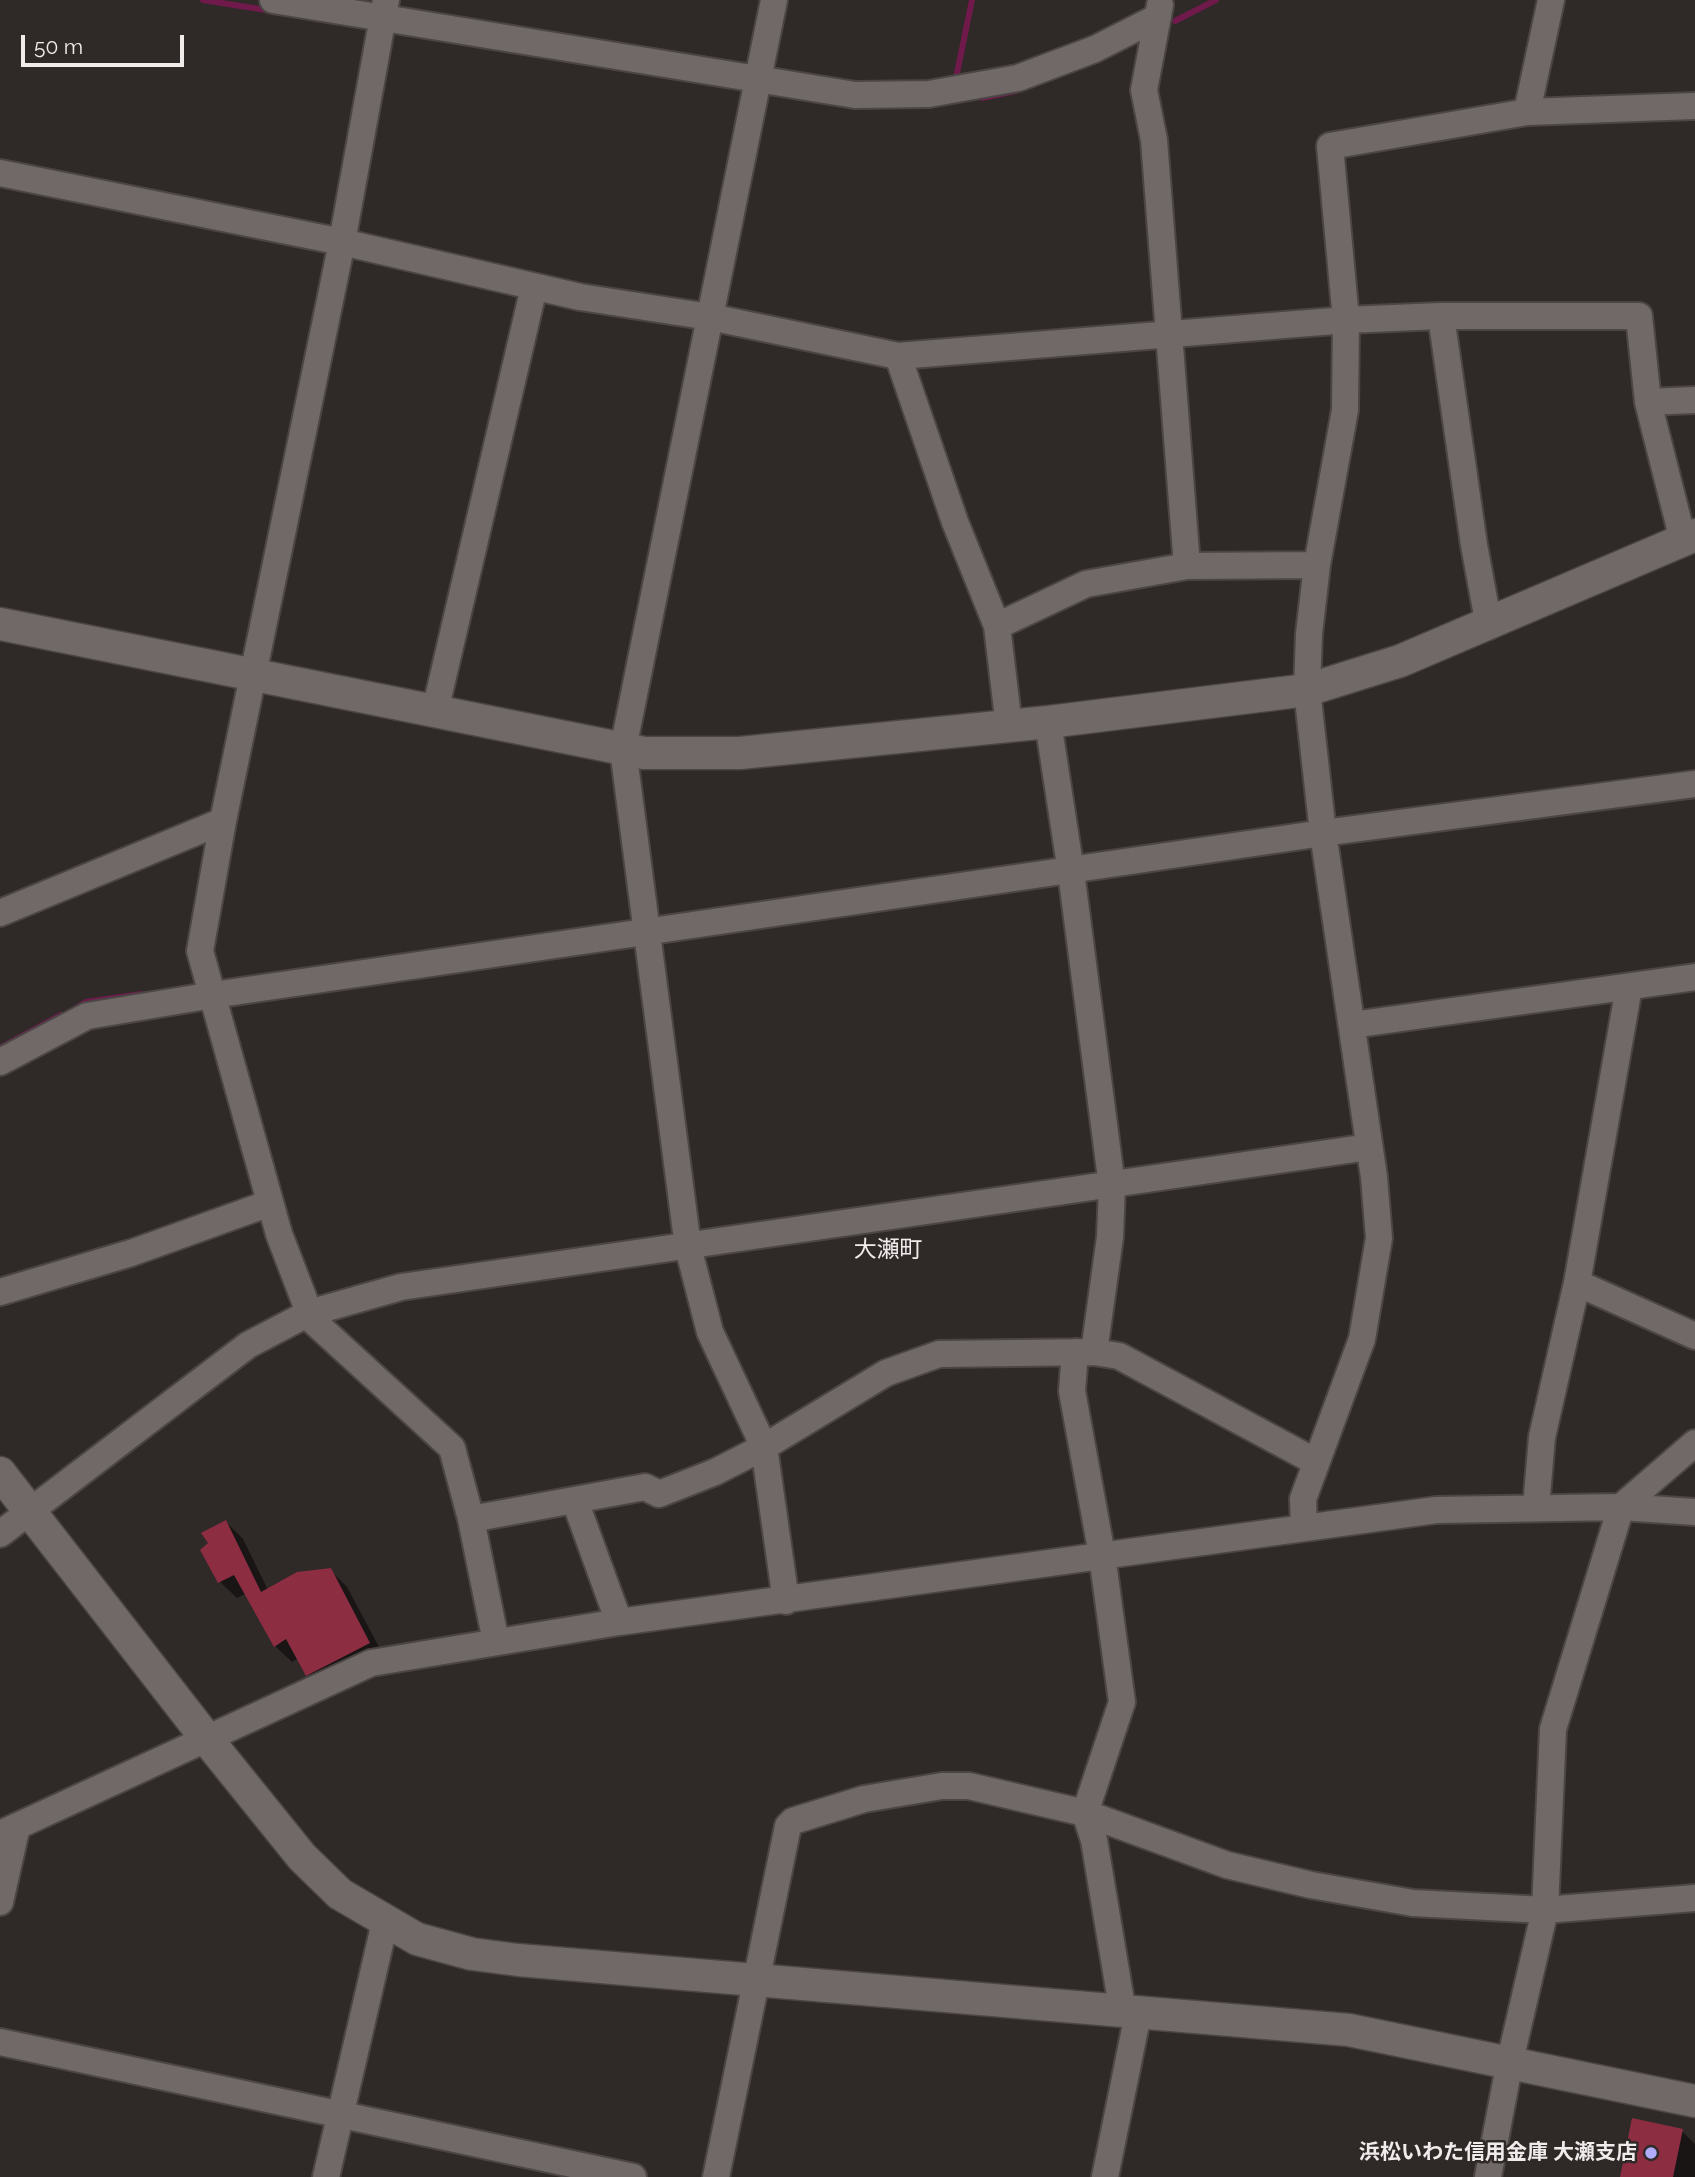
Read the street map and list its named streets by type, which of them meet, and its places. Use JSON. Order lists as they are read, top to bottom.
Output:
{
  "districts": ["大瀬町"],
  "places": ["浜松いわた信用金庫 大瀬支店"],
  "scale_bar": "50 m"
}
